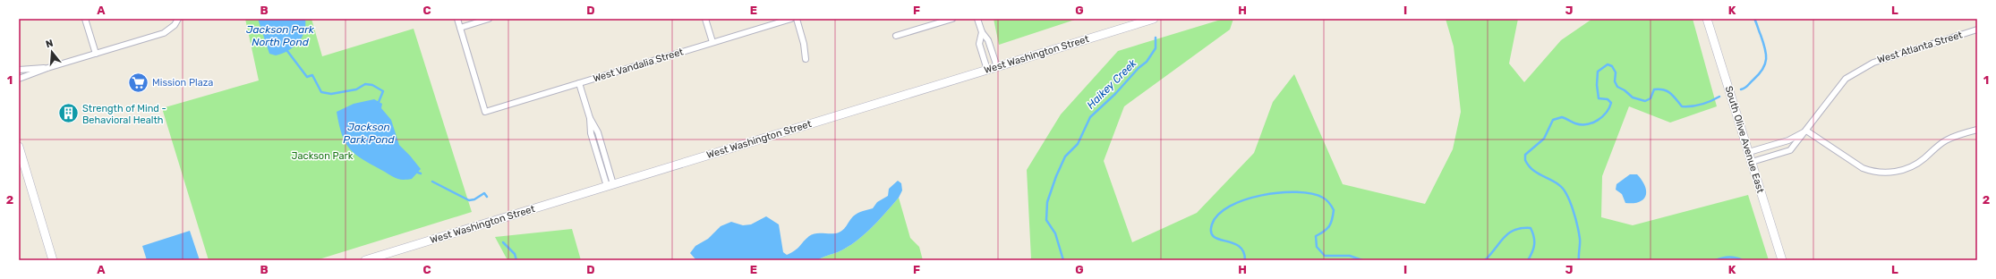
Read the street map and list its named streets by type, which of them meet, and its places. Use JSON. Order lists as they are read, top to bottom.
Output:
{
  "streets": {
    "main road": ["West Washington Street", "South Olive Avenue East"],
    "street": ["West Atlanta Street", "West Vandalia Street"]
  },
  "crossings": [
    ["West Atlanta Street", "South Olive Avenue East"]
  ],
  "water": ["Jackson Park North Pond", "Haikey Creek", "Jackson Park Pond"],
  "parks": ["Jackson Park"],
  "places": {
    "supermarket": ["Mission Plaza"],
    "building": ["Strength of Mind - Behavioral Health"]
  },
  "north": "top",
  "grid": {
    "columns": [
      "A",
      "B",
      "C",
      "D",
      "E",
      "F",
      "G",
      "H",
      "I",
      "J",
      "K",
      "L"
    ],
    "rows": ["1", "2"]
  }
}
